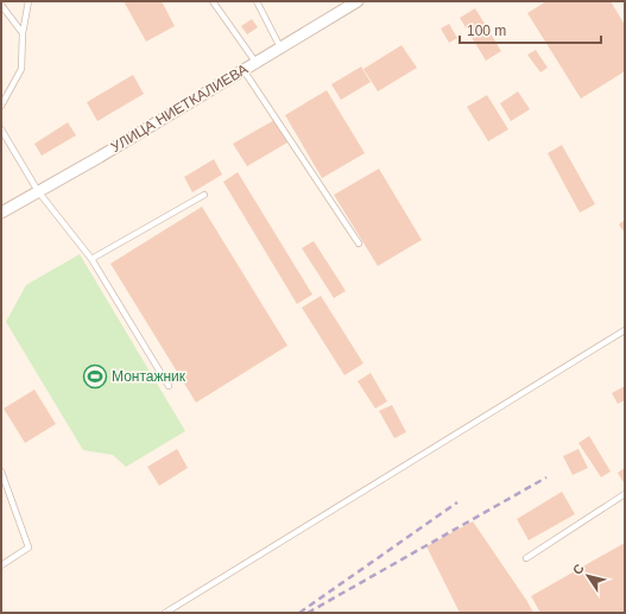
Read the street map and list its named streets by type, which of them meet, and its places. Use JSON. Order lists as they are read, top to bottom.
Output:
{
  "streets": {
    "street": ["УЛИЦА НИЕТКАЛИЕВА"]
  },
  "places": {
    "sports": ["Монтажник"]
  },
  "scale_bar": "100 m",
  "north": "top left"
}
